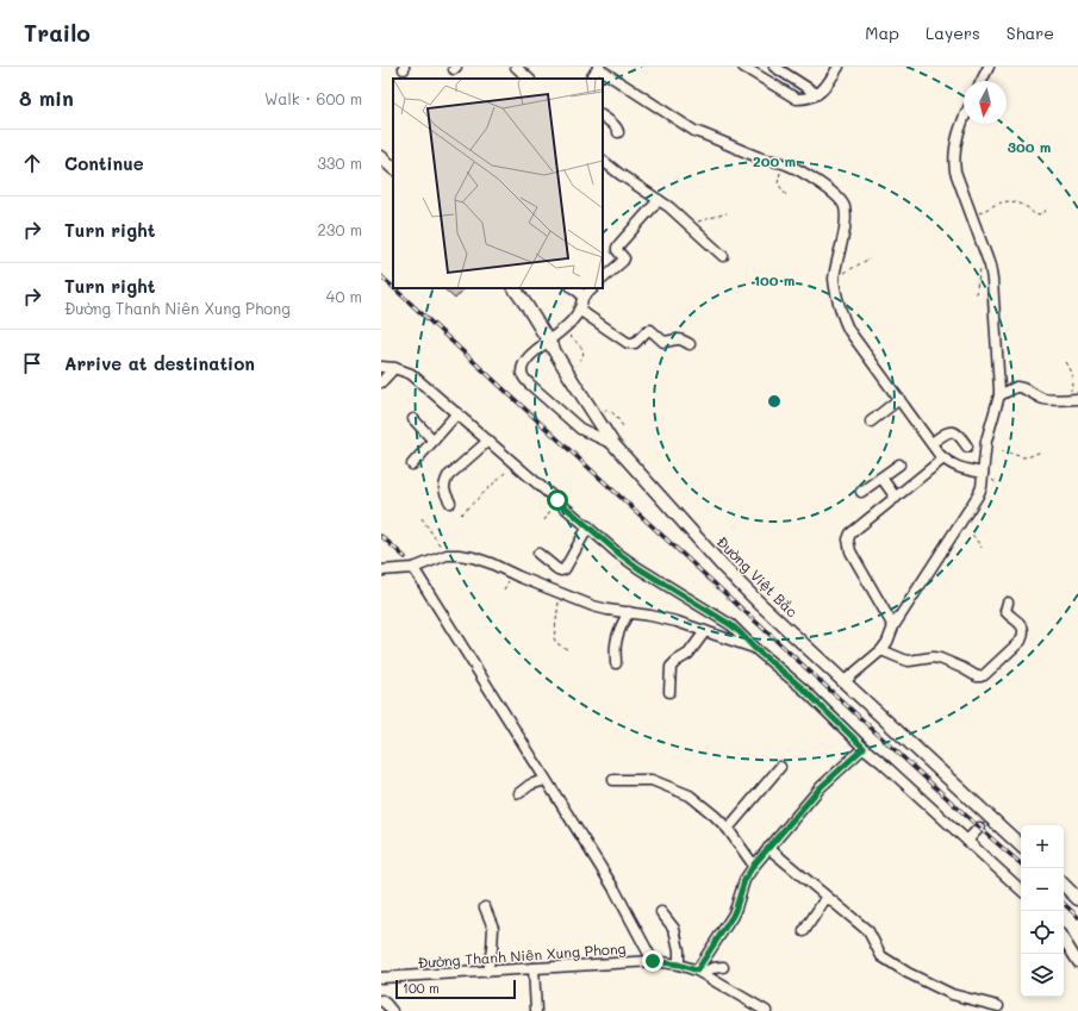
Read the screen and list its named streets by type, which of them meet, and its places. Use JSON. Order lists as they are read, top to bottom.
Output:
{
  "streets": {
    "main road": ["Đường Việt Bắc"],
    "street": ["Đường Thanh Niên Xung Phong"]
  },
  "scale_bar": "100 m",
  "north": "bottom",
  "page": {
    "header": "Trailo",
    "nav": ["Map", "Layers", "Share"],
    "heading": ["8 min", "Walk · 600 m"],
    "list": [
      ["Continue", "330 m"],
      ["Turn right", "230 m"],
      ["Turn right", "Đường Thanh Niên Xung Phong", "40 m"],
      "Arrive at destination"
    ],
    "map_buttons": ["+", "−"],
    "scale": "100 m"
  },
  "rings": ["300 m", "200 m", "100 m"]
}
